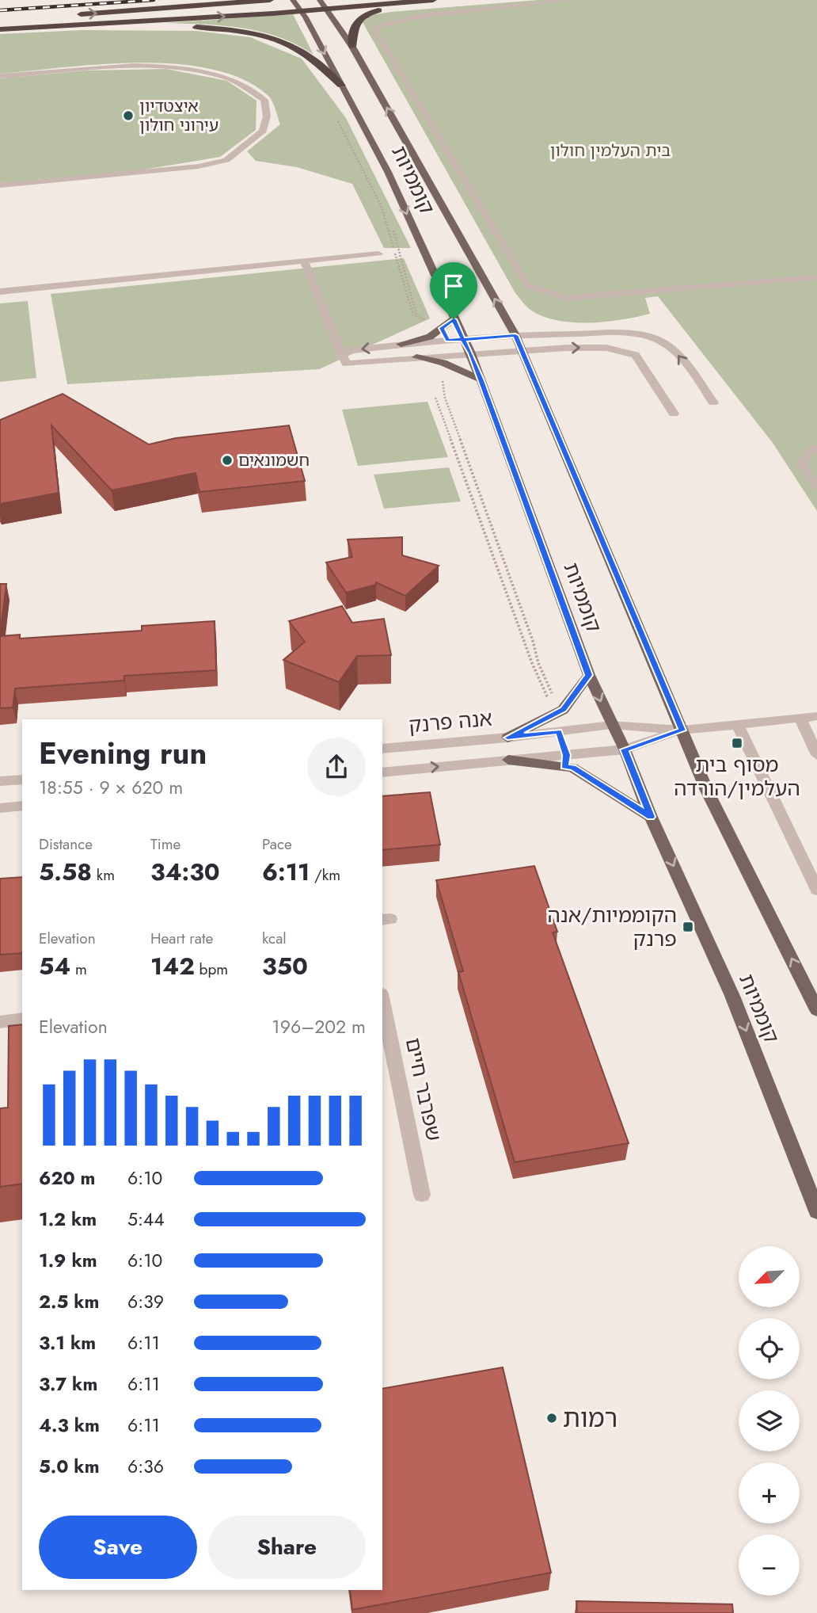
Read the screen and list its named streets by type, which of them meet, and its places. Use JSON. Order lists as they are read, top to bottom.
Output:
{
  "streets": {
    "main road": ["קוממיות"],
    "street": ["אנה פרנק", "שפרבר חיים"]
  },
  "crossings": [
    ["קוממיות", "אנה פרנק"]
  ],
  "parks": ["בית העלמין חולון"],
  "places": {
    "other": ["איצטדיון עירוני חולון", "חשמונאים", "רמות"],
    "transit": ["מסוף בית העלמין/הורדה", "הקוממיות/אנה פרנק"]
  },
  "north": "bottom left",
  "page": {
    "heading": ["Evening run", "18:55 · 9 × 620 m"],
    "stats": [
      ["Distance", "5.58 km"],
      ["Time", "34:30"],
      ["Pace", "6:11 /km"],
      ["Elevation", "54 m"],
      ["Heart rate", "142 bpm"],
      ["kcal", "350"]
    ],
    "chart": ["Elevation", "196–202 m"],
    "list": [
      {
        "name": "620 m",
        "note": "6:10"
      },
      {
        "name": "1.2 km",
        "note": "5:44"
      },
      {
        "name": "1.9 km",
        "note": "6:10"
      },
      {
        "name": "2.5 km",
        "note": "6:39"
      },
      {
        "name": "3.1 km",
        "note": "6:11"
      },
      {
        "name": "3.7 km",
        "note": "6:11"
      },
      {
        "name": "4.3 km",
        "note": "6:11"
      },
      {
        "name": "5.0 km",
        "note": "6:36"
      }
    ],
    "map_buttons": ["+", "−"],
    "buttons": ["Save", "Share"]
  }
}
